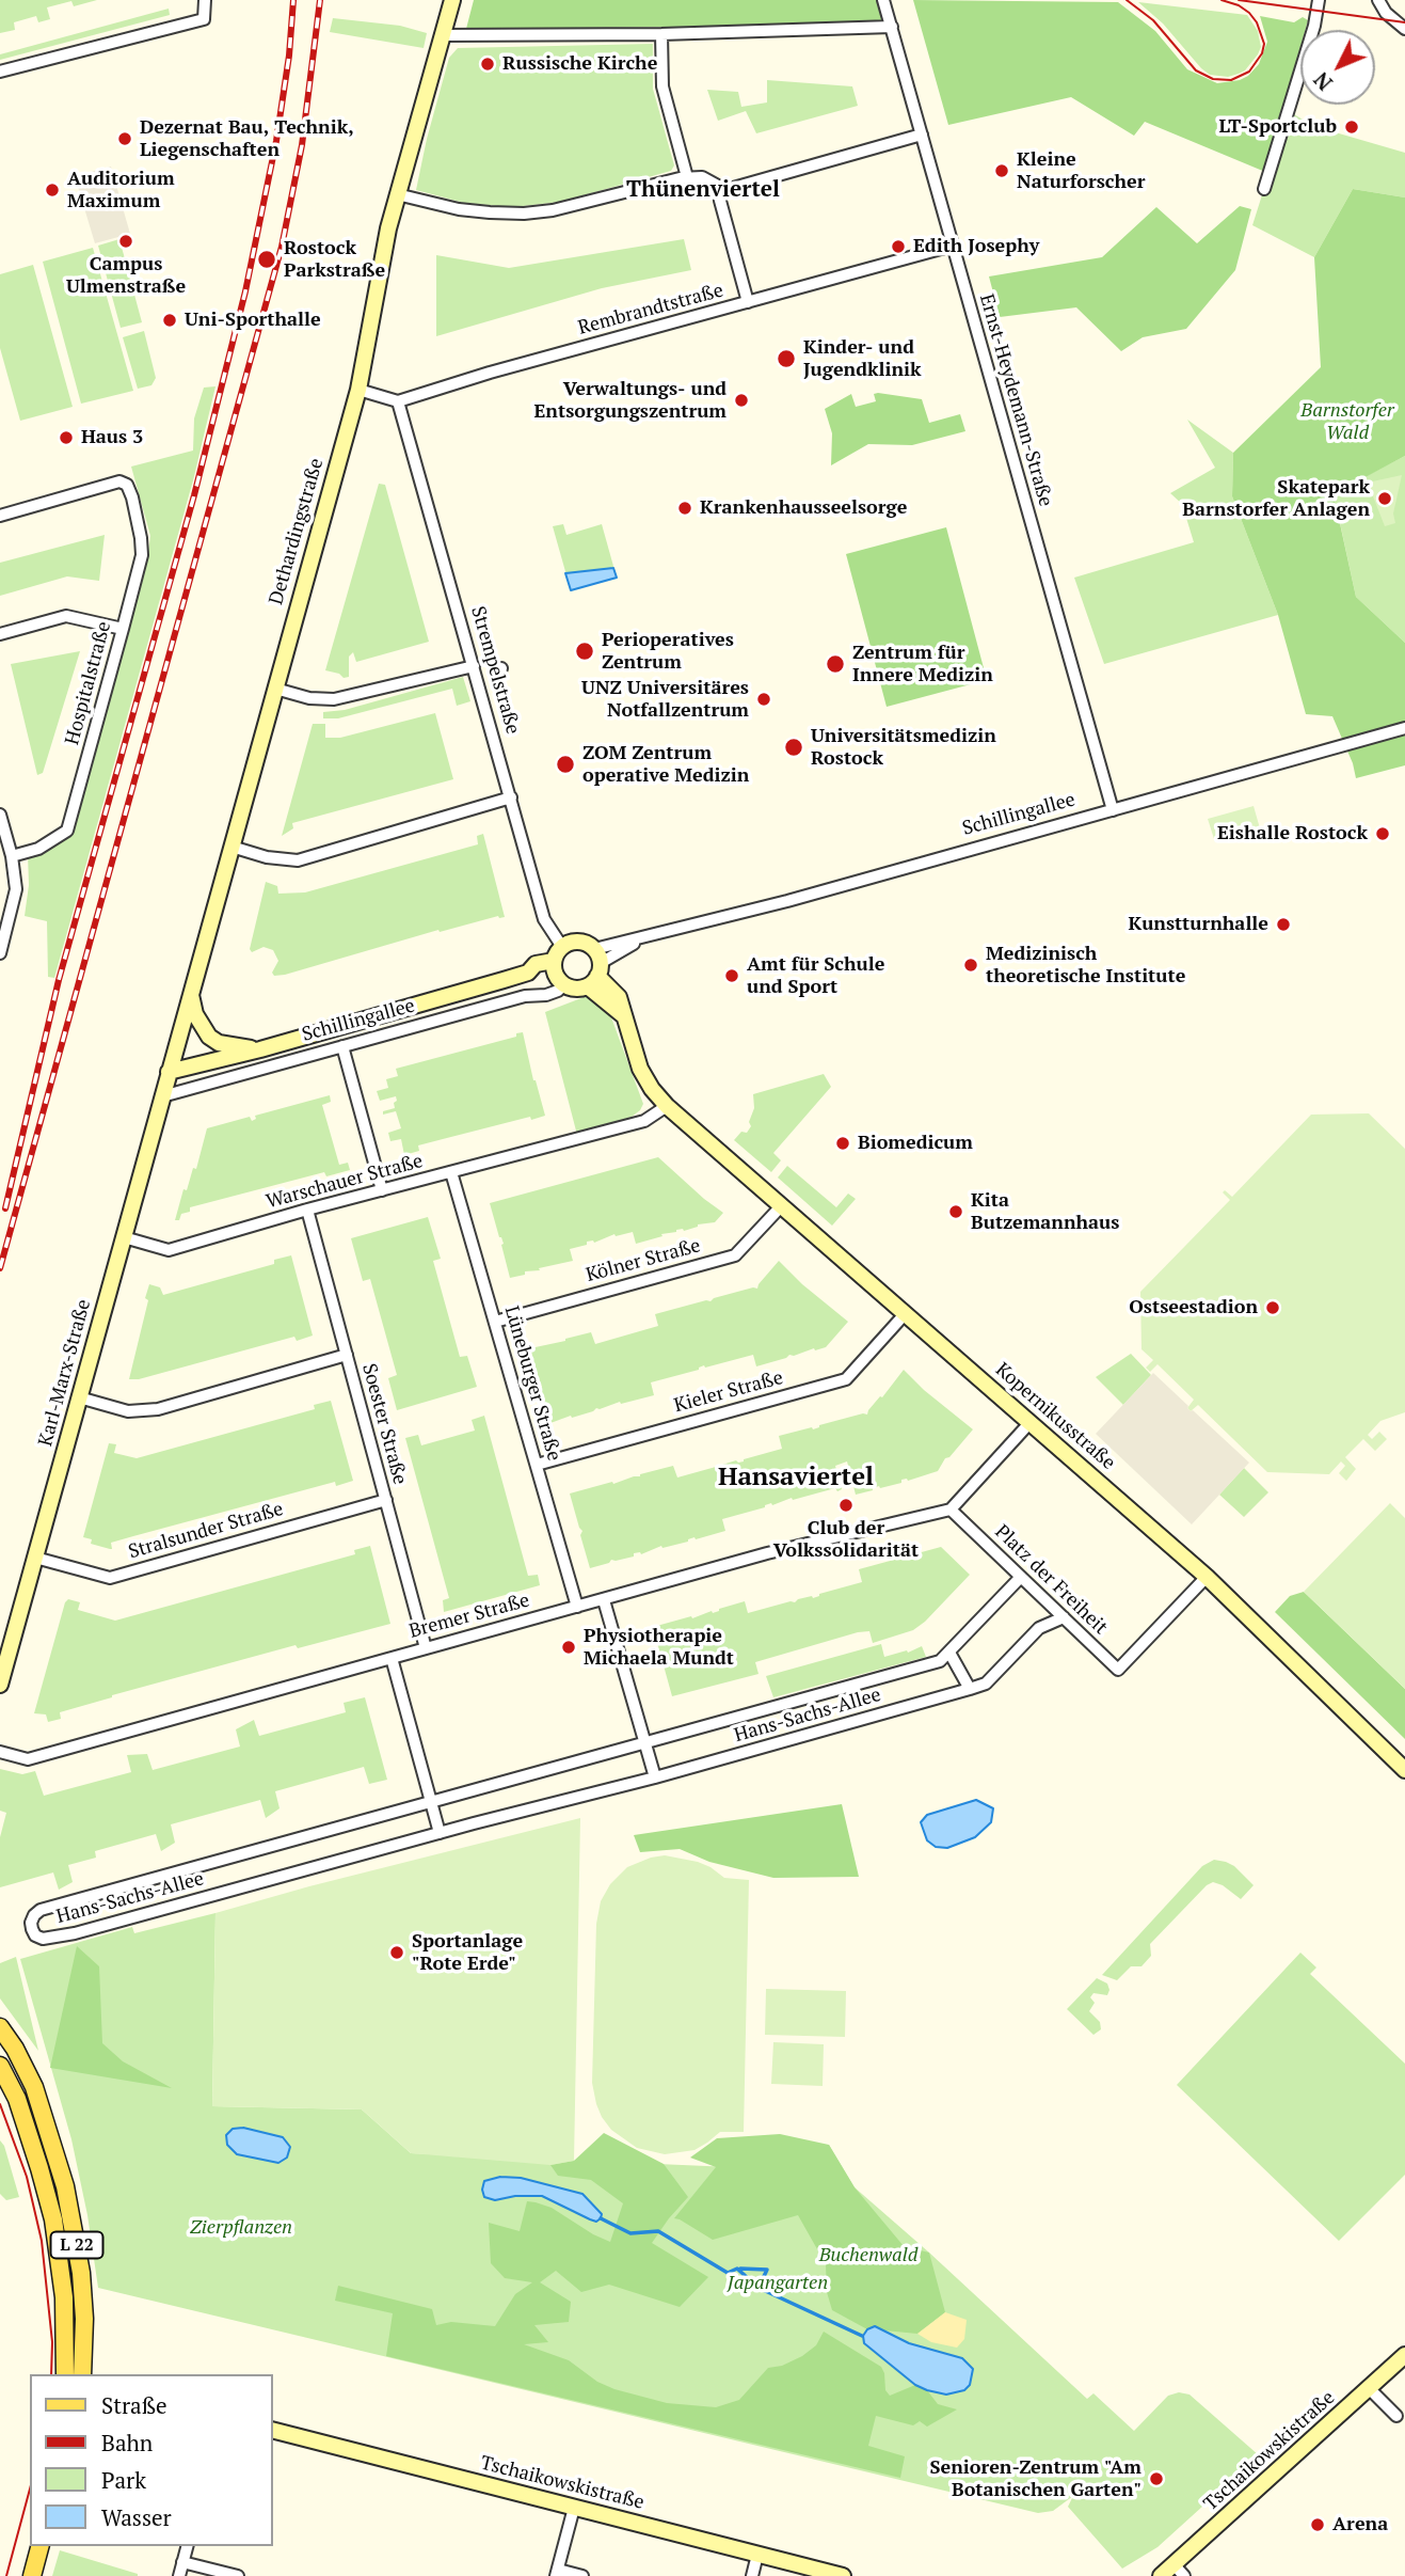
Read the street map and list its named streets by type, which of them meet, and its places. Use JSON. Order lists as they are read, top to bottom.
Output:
{
  "streets": {
    "main road": ["L 22"],
    "street": [
      "Rembrandtstraße",
      "Ernst-Heydemann-Straße",
      "Dethardingstraße",
      "Strempelstraße",
      "Hospitalstraße",
      "Schillingallee",
      "Warschauer Straße",
      "Kölner Straße",
      "Karl-Marx-Straße",
      "Lüneburger Straße",
      "Kieler Straße",
      "Kopernikusstraße",
      "Soester Straße",
      "Stralsunder Straße",
      "Platz der Freiheit",
      "Bremer Straße",
      "Hans-Sachs-Allee",
      "Tschaikowskistraße"
    ]
  },
  "crossings": [
    ["Rembrandtstraße", "Ernst-Heydemann-Straße"],
    ["Rembrandtstraße", "Strempelstraße"],
    ["Ernst-Heydemann-Straße", "Schillingallee"],
    ["Dethardingstraße", "Schillingallee"],
    ["Dethardingstraße", "Karl-Marx-Straße"],
    ["Strempelstraße", "Schillingallee"],
    ["Strempelstraße", "Kopernikusstraße"],
    ["Schillingallee", "Karl-Marx-Straße"],
    ["Schillingallee", "Kopernikusstraße"],
    ["Warschauer Straße", "Karl-Marx-Straße"],
    ["Warschauer Straße", "Lüneburger Straße"],
    ["Warschauer Straße", "Kopernikusstraße"],
    ["Warschauer Straße", "Soester Straße"],
    ["Kölner Straße", "Lüneburger Straße"],
    ["Kölner Straße", "Kopernikusstraße"],
    ["Karl-Marx-Straße", "Stralsunder Straße"],
    ["Lüneburger Straße", "Kieler Straße"],
    ["Lüneburger Straße", "Bremer Straße"],
    ["Kieler Straße", "Kopernikusstraße"],
    ["Kopernikusstraße", "Platz der Freiheit"],
    ["Soester Straße", "Stralsunder Straße"],
    ["Soester Straße", "Bremer Straße"],
    ["Platz der Freiheit", "Bremer Straße"],
    ["Platz der Freiheit", "Hans-Sachs-Allee"]
  ],
  "districts": ["Thünenviertel", "Hansaviertel"],
  "parks": [
    "Barnstorfer Wald",
    "Zierpflanzen",
    "Buchenwald",
    "Japangarten"
  ],
  "places": [
    "Russische Kirche",
    "LT-Sportclub",
    "Dezernat Bau, Technik, Liegenschaften",
    "Kleine Naturforscher",
    "Auditorium Maximum",
    "Campus Ulmenstraße",
    "Edith Josephy",
    "Rostock Parkstraße",
    "Uni-Sporthalle",
    "Kinder- und Jugendklinik",
    "Verwaltungs- und Entsorgungszentrum",
    "Haus 3",
    "Skatepark Barnstorfer Anlagen",
    "Krankenhausseelsorge",
    "Perioperatives Zentrum",
    "Zentrum für Innere Medizin",
    "UNZ Universitäres Notfallzentrum",
    "Universitätsmedizin Rostock",
    "ZOM Zentrum operative Medizin",
    "Eishalle Rostock",
    "Kunstturnhalle",
    "Medizinisch theoretische Institute",
    "Amt für Schule und Sport",
    "Biomedicum",
    "Kita Butzemannhaus",
    "Ostseestadion",
    "Club der Volkssolidarität",
    "Physiotherapie Michaela Mundt",
    "Sportanlage \"Rote Erde\"",
    "Senioren-Zentrum \"Am Botanischen Garten\"",
    "Arena"
  ],
  "legend": [
    "Straße",
    "Bahn",
    "Park",
    "Wasser"
  ],
  "north": "bottom left"
}
